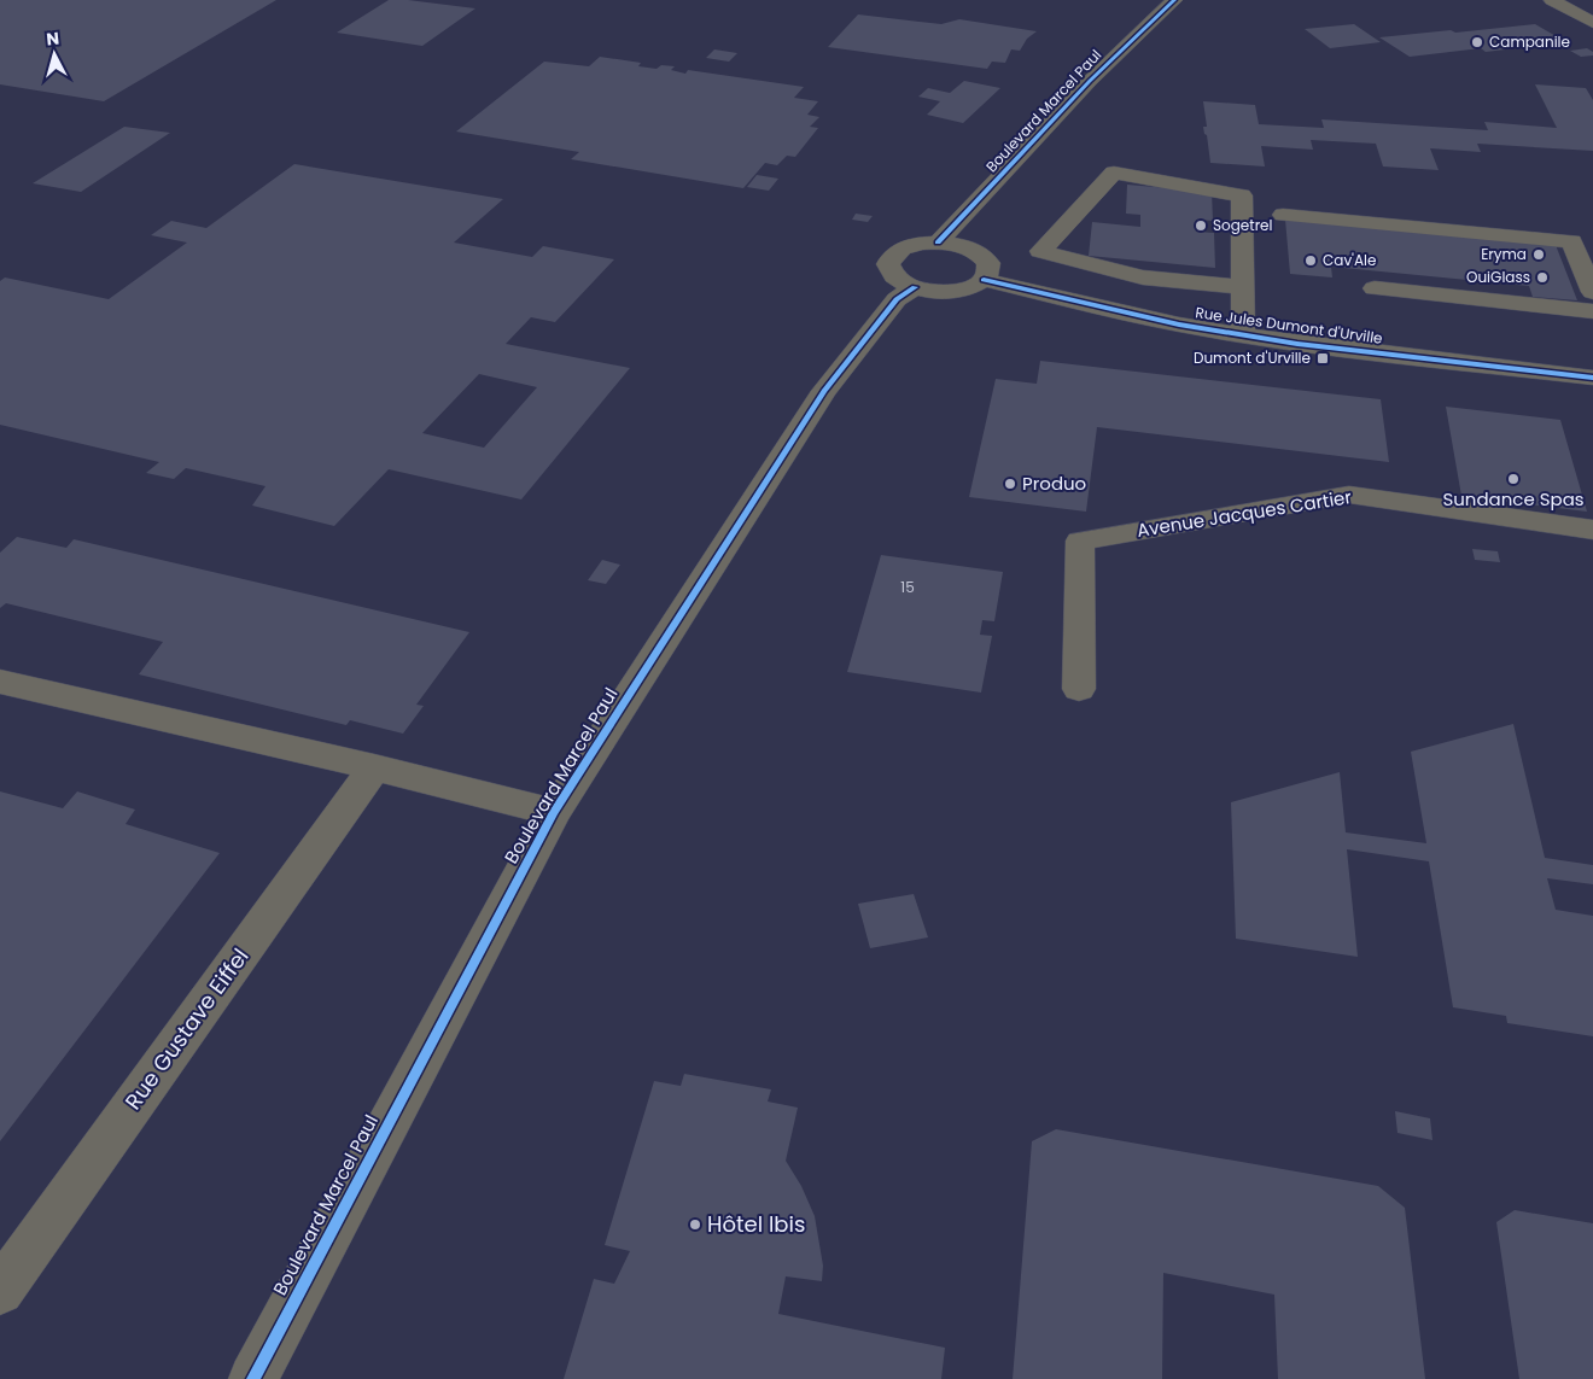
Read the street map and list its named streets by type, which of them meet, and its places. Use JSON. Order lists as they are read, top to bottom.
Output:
{
  "streets": {
    "street": [
      "Boulevard Marcel Paul",
      "Rue Jules Dumont d'Urville",
      "Avenue Jacques Cartier",
      "Rue Gustave Eiffel"
    ]
  },
  "places": {
    "other": [
      "Campanile",
      "Sogetrel",
      "Eryma",
      "Cav'Ale",
      "OuiGlass",
      "Sundance Spas",
      "Produo",
      "Hôtel Ibis"
    ],
    "transit": ["Dumont d'Urville"]
  },
  "house_numbers": ["15"],
  "north": "top"
}
